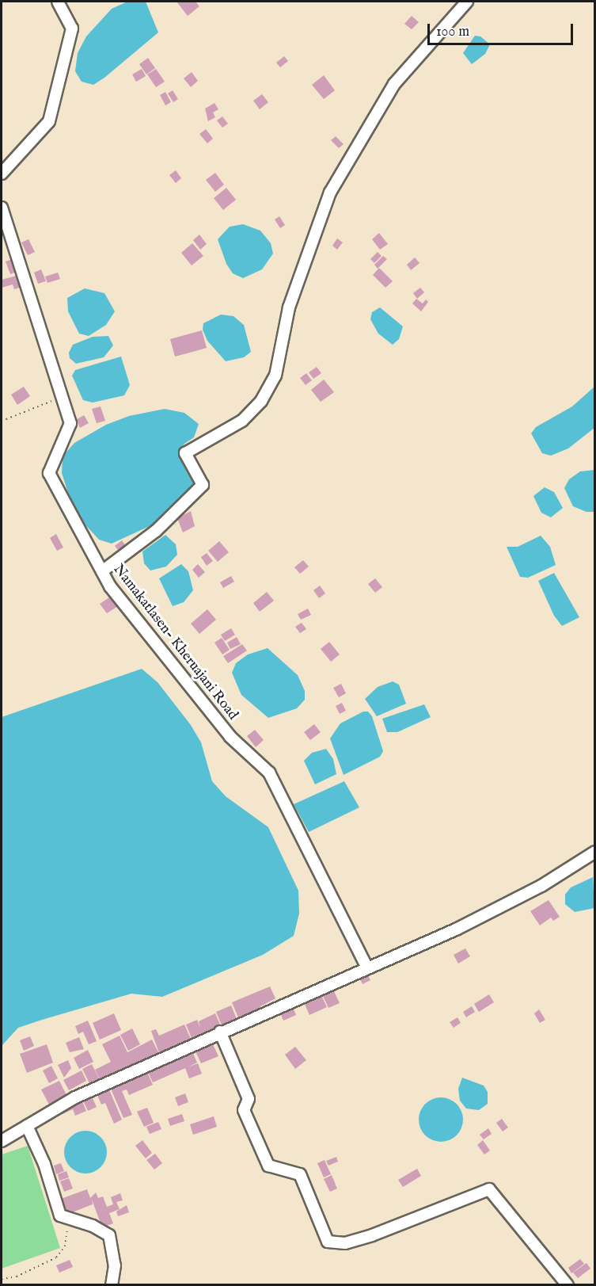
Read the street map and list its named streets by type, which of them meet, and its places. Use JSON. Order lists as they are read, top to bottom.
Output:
{
  "streets": {
    "street": ["Namakatlasen- Kheruajani Road"]
  },
  "scale_bar": "100 m"
}
